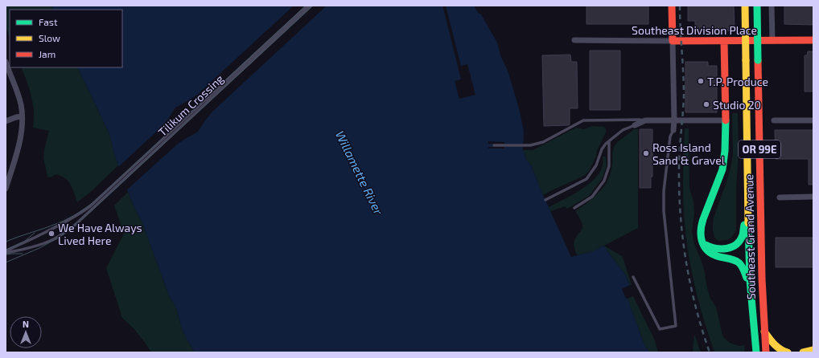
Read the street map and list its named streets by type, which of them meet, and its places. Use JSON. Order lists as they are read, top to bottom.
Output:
{
  "streets": {
    "main road": ["Southeast Division Place", "OR 99E", "Southeast Grand Avenue"],
    "lane": ["Tilikum Crossing"]
  },
  "water": ["Willamette River"],
  "places": [
    "T.P. Produce",
    "Studio 20",
    "Ross Island Sand & Gravel",
    "We Have Always Lived Here"
  ],
  "legend": ["Fast", "Slow", "Jam"],
  "north": "top"
}
